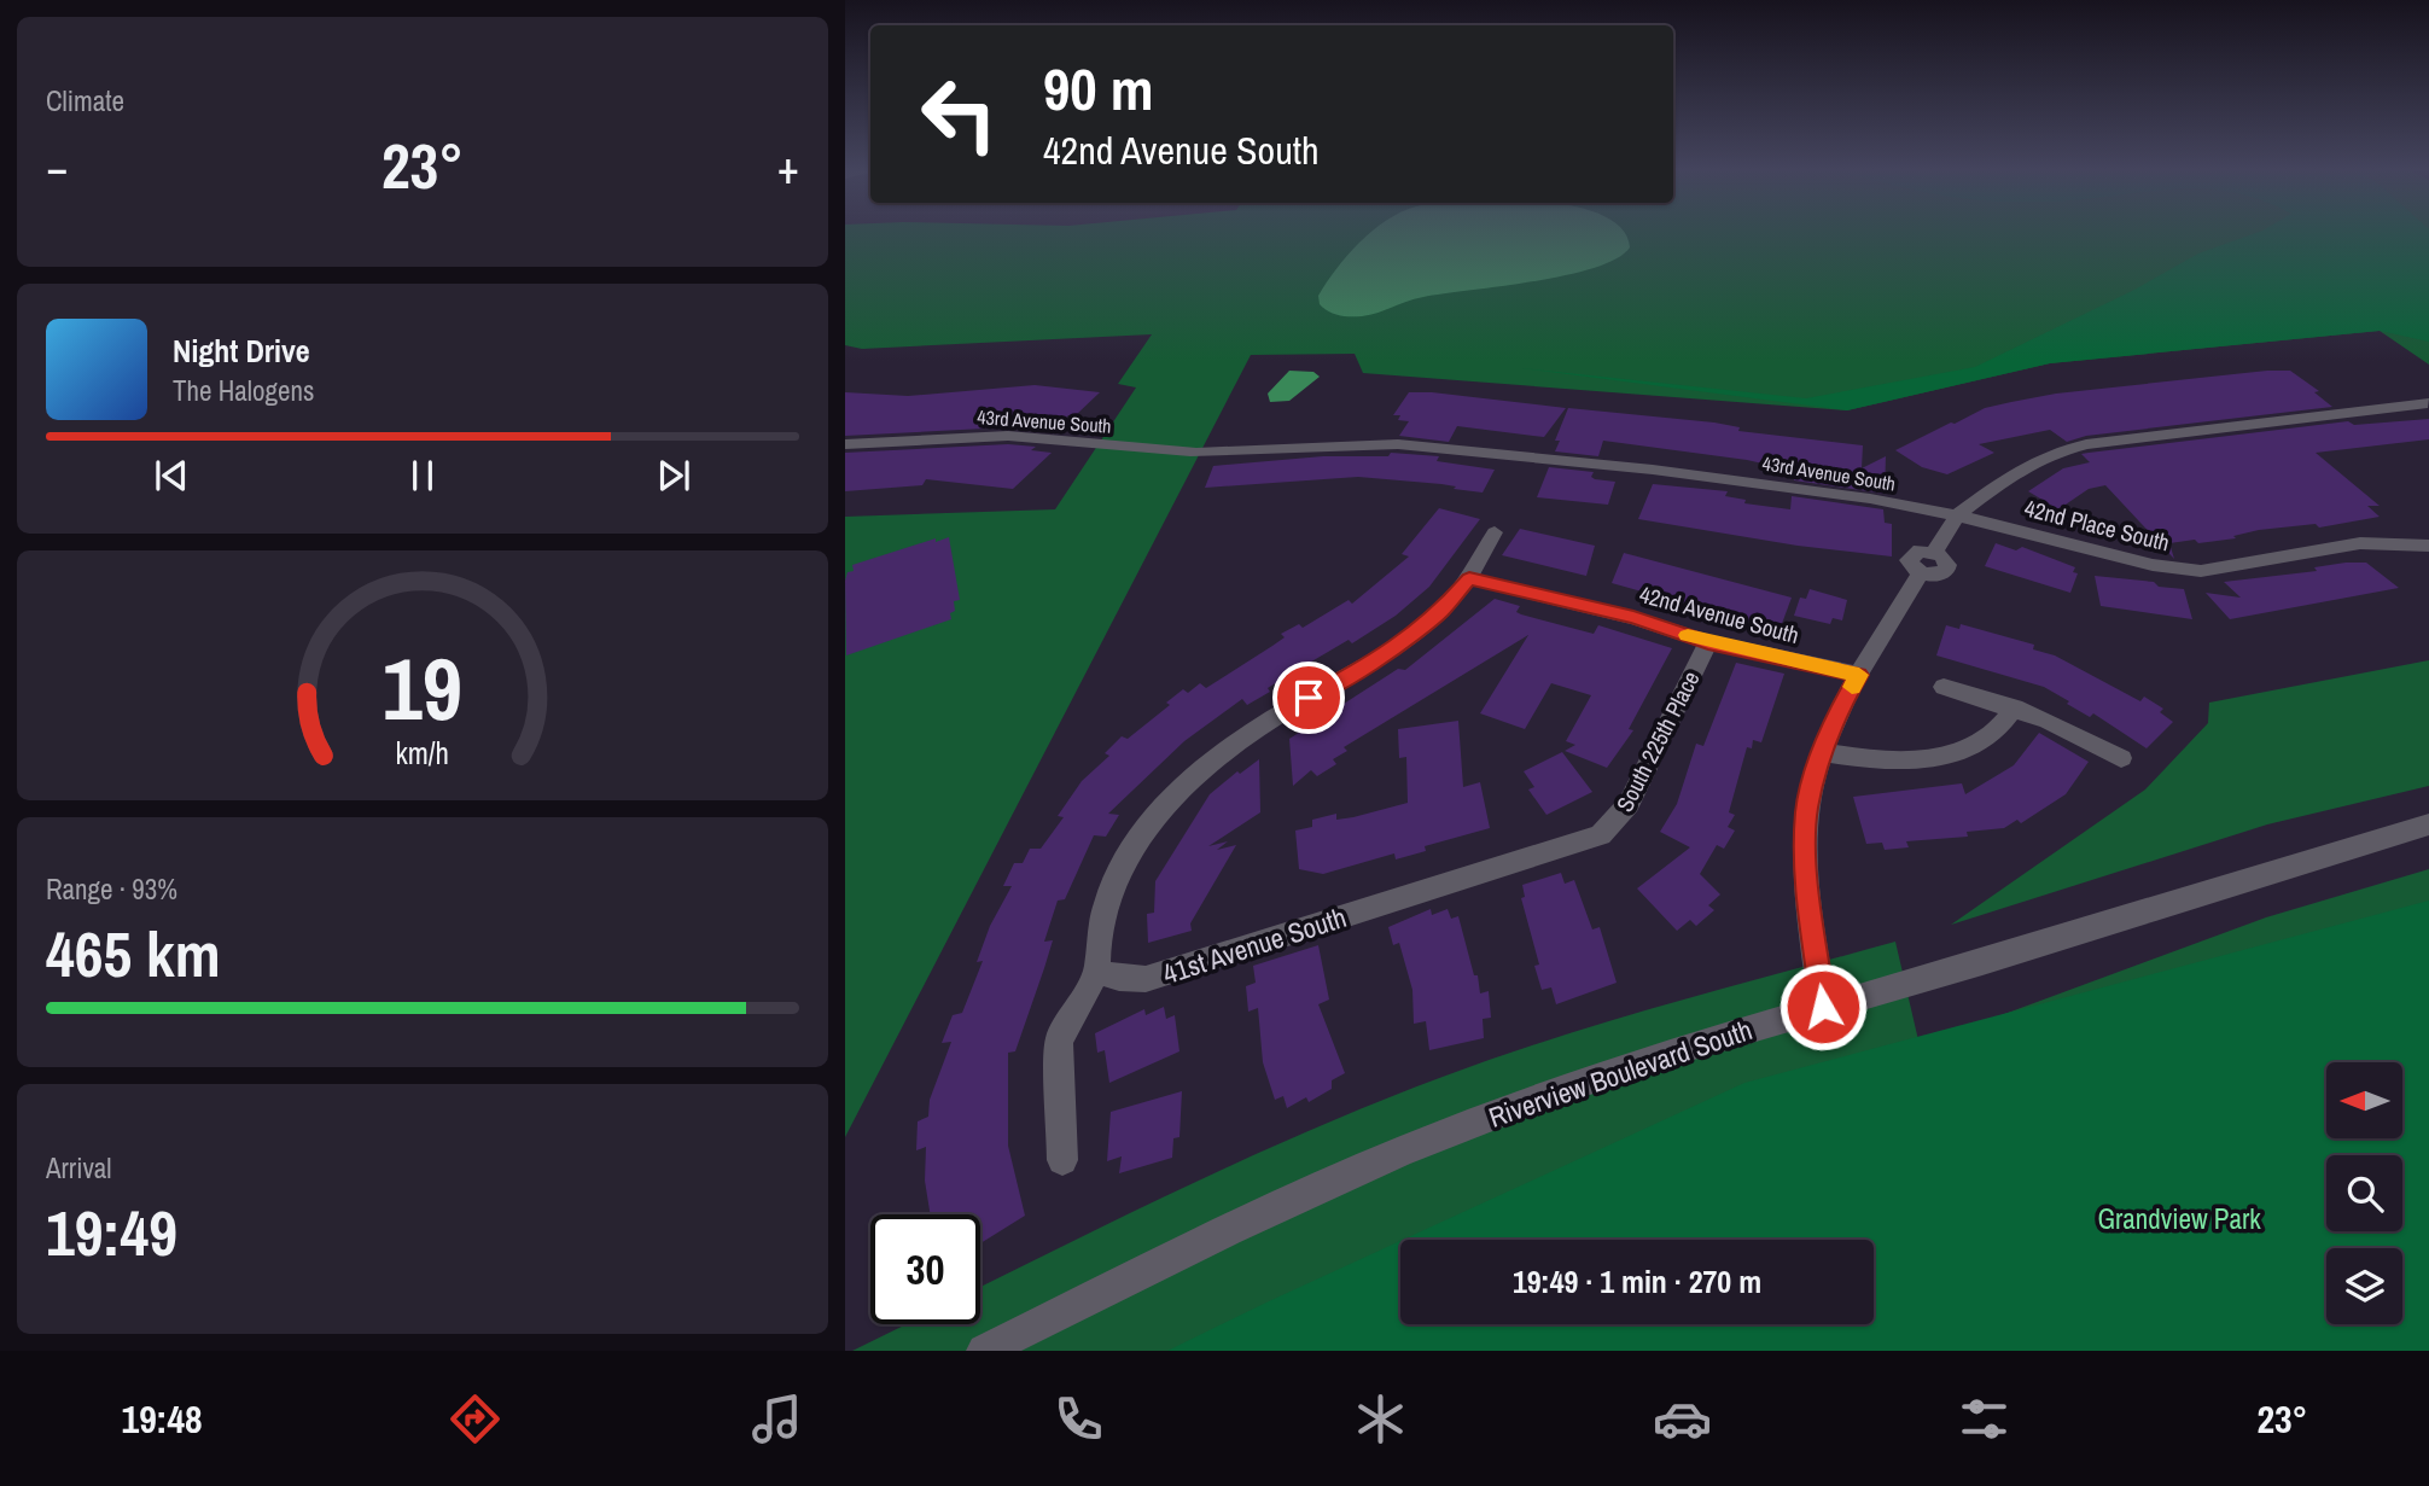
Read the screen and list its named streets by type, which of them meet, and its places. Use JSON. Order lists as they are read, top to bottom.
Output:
{
  "streets": {
    "street": [
      "43rd Avenue South",
      "42nd Place South",
      "42nd Avenue South",
      "South 225th Place",
      "41st Avenue South",
      "Riverview Boulevard South"
    ]
  },
  "crossings": [
    ["43rd Avenue South", "42nd Place South"],
    ["42nd Avenue South", "South 225th Place"],
    ["South 225th Place", "41st Avenue South"]
  ],
  "parks": ["Grandview Park"],
  "north": "left",
  "page": {
    "tile": [
      "Climate",
      ["Range · 93%", "465 km"],
      ["Arrival", "19:49"]
    ],
    "turn": ["90 m", "42nd Avenue South"],
    "heat": ["−", "23°", "+"],
    "song": ["Night Drive", "The Halogens"],
    "limit": "30",
    "trip": "19:49 · 1 min · 270 m",
    "tabs": ["19:48", "23°"],
    "gauge": ["19", "km/h"]
  }
}
